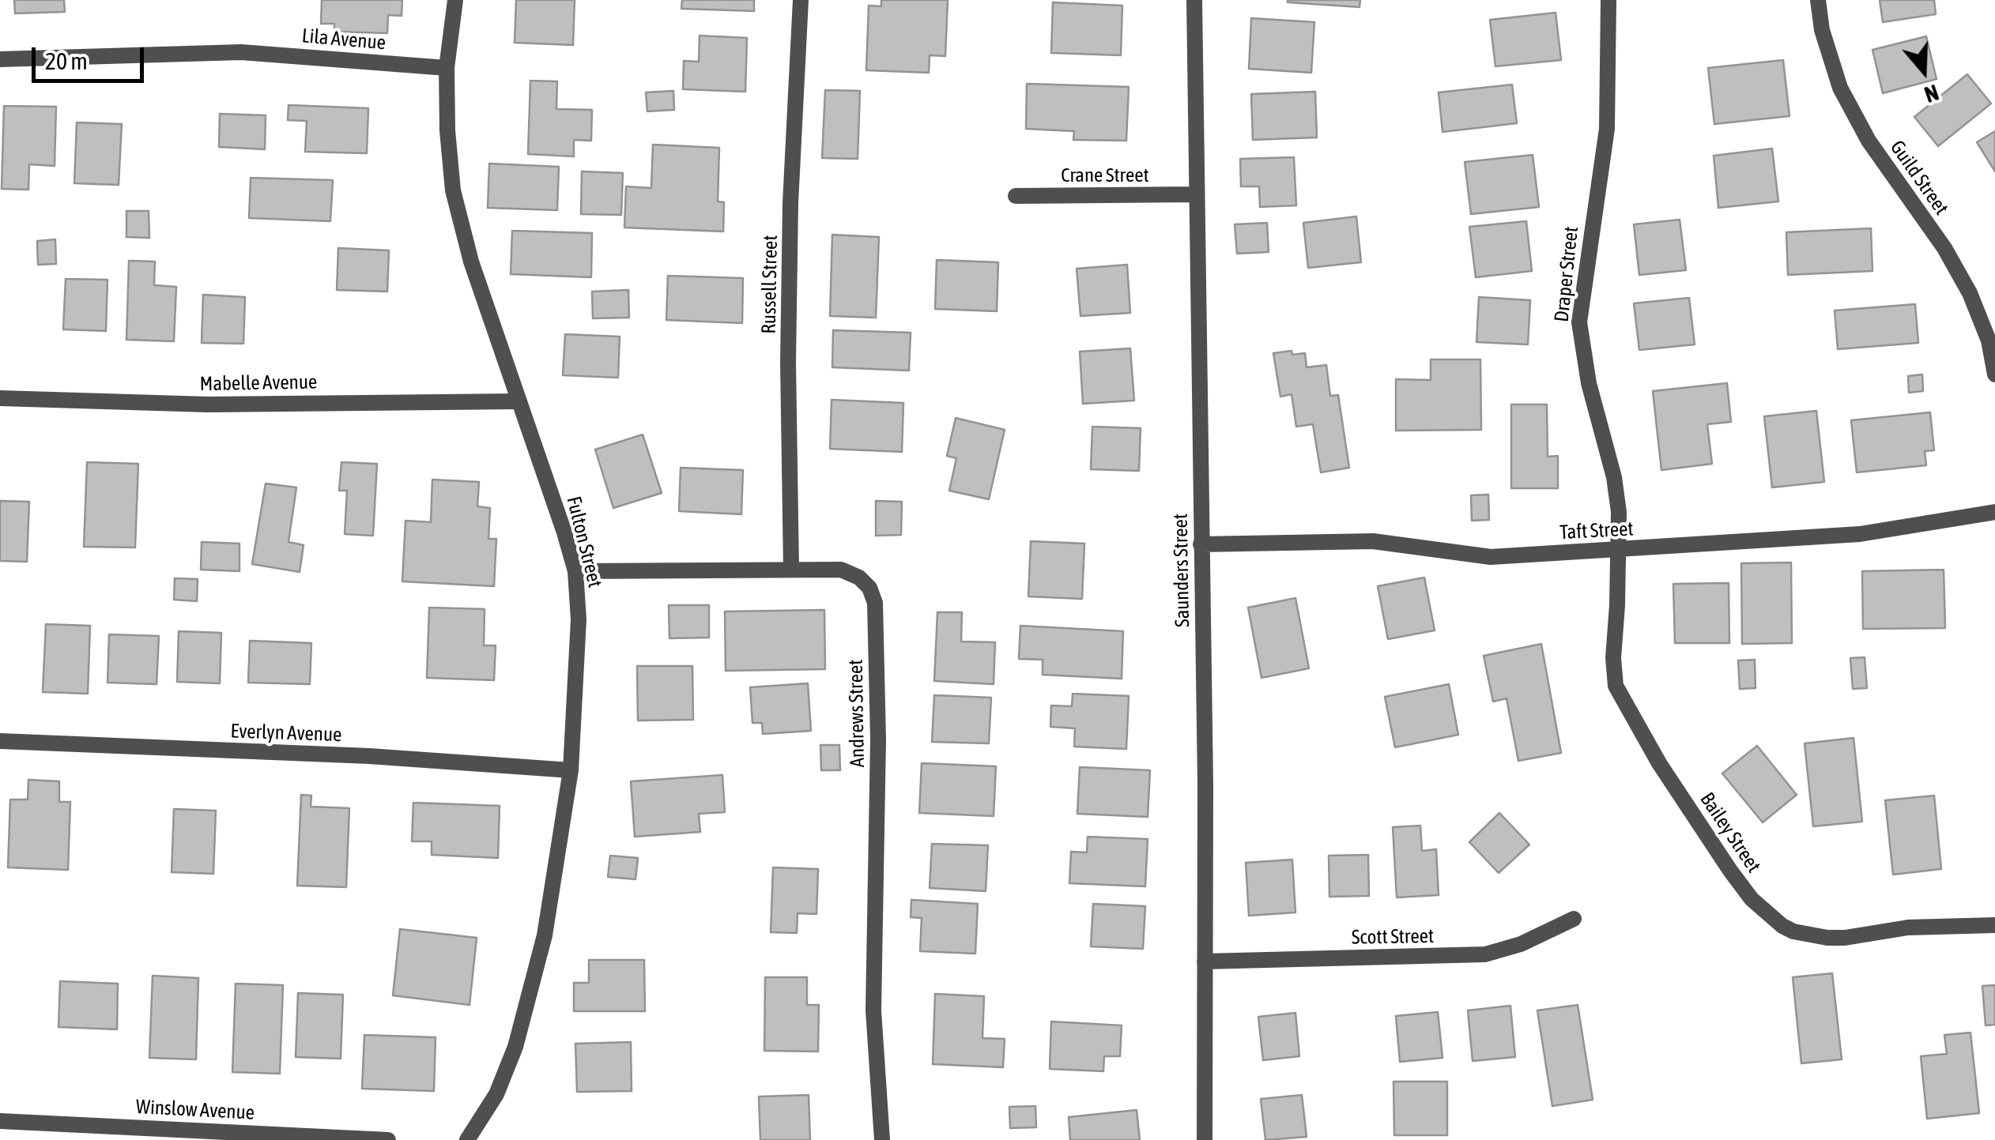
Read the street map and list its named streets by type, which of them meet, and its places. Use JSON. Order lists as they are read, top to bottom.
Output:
{
  "streets": {
    "street": [
      "Lila Avenue",
      "Crane Street",
      "Guild Street",
      "Draper Street",
      "Russell Street",
      "Mabelle Avenue",
      "Taft Street",
      "Fulton Street",
      "Saunders Street",
      "Andrews Street",
      "Everlyn Avenue",
      "Bailey Street",
      "Scott Street",
      "Winslow Avenue"
    ]
  },
  "crossings": [
    ["Lila Avenue", "Fulton Street"],
    ["Crane Street", "Saunders Street"],
    ["Draper Street", "Taft Street"],
    ["Draper Street", "Bailey Street"],
    ["Russell Street", "Andrews Street"],
    ["Mabelle Avenue", "Fulton Street"],
    ["Taft Street", "Saunders Street"],
    ["Taft Street", "Bailey Street"],
    ["Fulton Street", "Andrews Street"],
    ["Fulton Street", "Everlyn Avenue"],
    ["Saunders Street", "Scott Street"]
  ],
  "scale_bar": "20 m",
  "north": "bottom"
}
